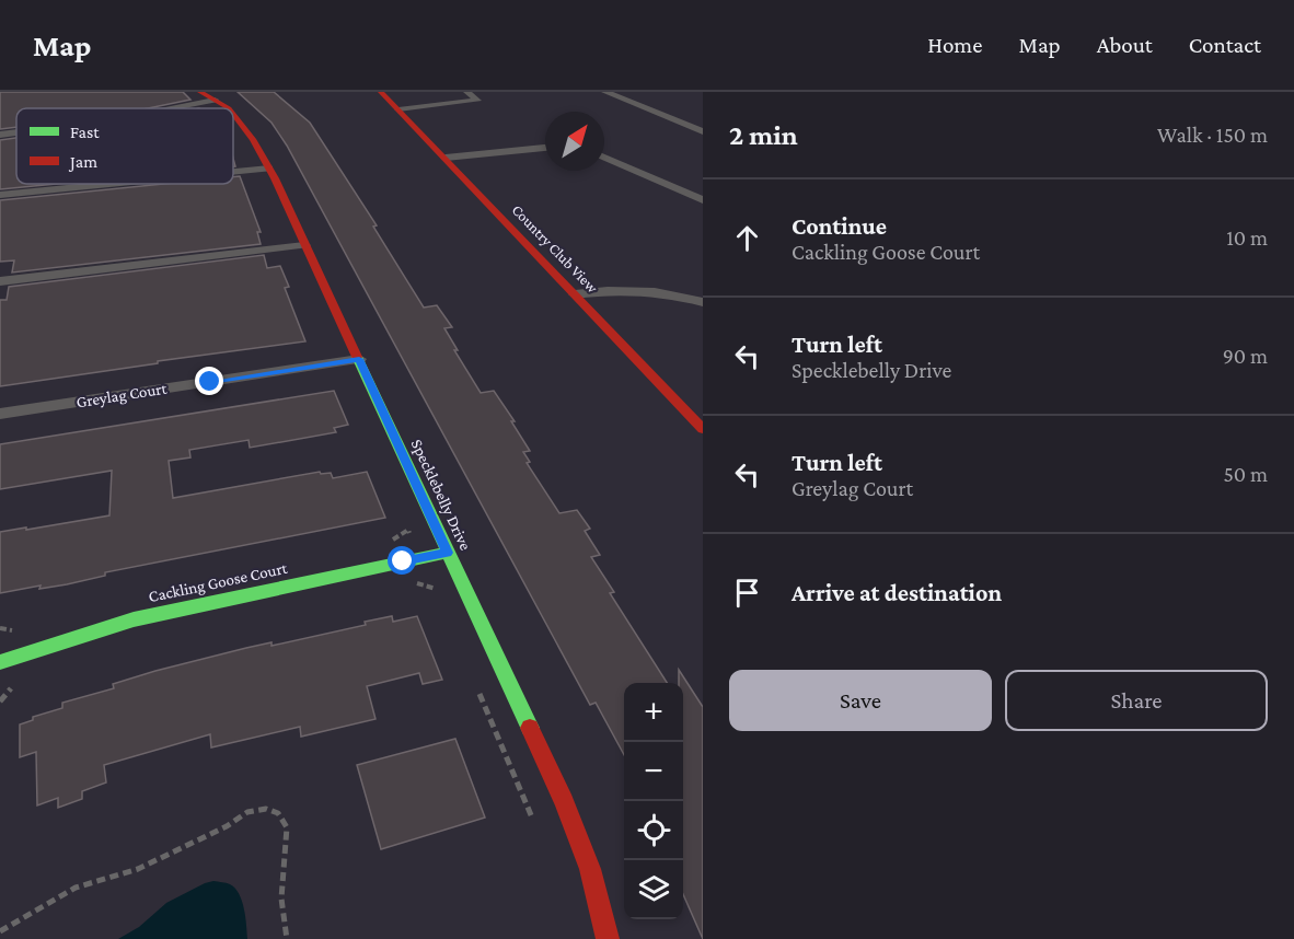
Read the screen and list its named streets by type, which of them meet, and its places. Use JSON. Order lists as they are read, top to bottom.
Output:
{
  "streets": {
    "street": [
      "Country Club View",
      "Greylag Court",
      "Specklebelly Drive",
      "Cackling Goose Court"
    ]
  },
  "crossings": [
    ["Greylag Court", "Specklebelly Drive"],
    ["Specklebelly Drive", "Cackling Goose Court"]
  ],
  "legend": ["Fast", "Jam"],
  "north": "top right",
  "page": {
    "header": "Map",
    "nav": [
      "Home",
      "Map",
      "About",
      "Contact"
    ],
    "heading": ["2 min", "Walk · 150 m"],
    "list": [
      ["Continue", "Cackling Goose Court", "10 m"],
      ["Turn left", "Specklebelly Drive", "90 m"],
      ["Turn left", "Greylag Court", "50 m"],
      "Arrive at destination"
    ],
    "buttons": ["Save", "Share"],
    "map_buttons": ["+", "−"]
  }
}
